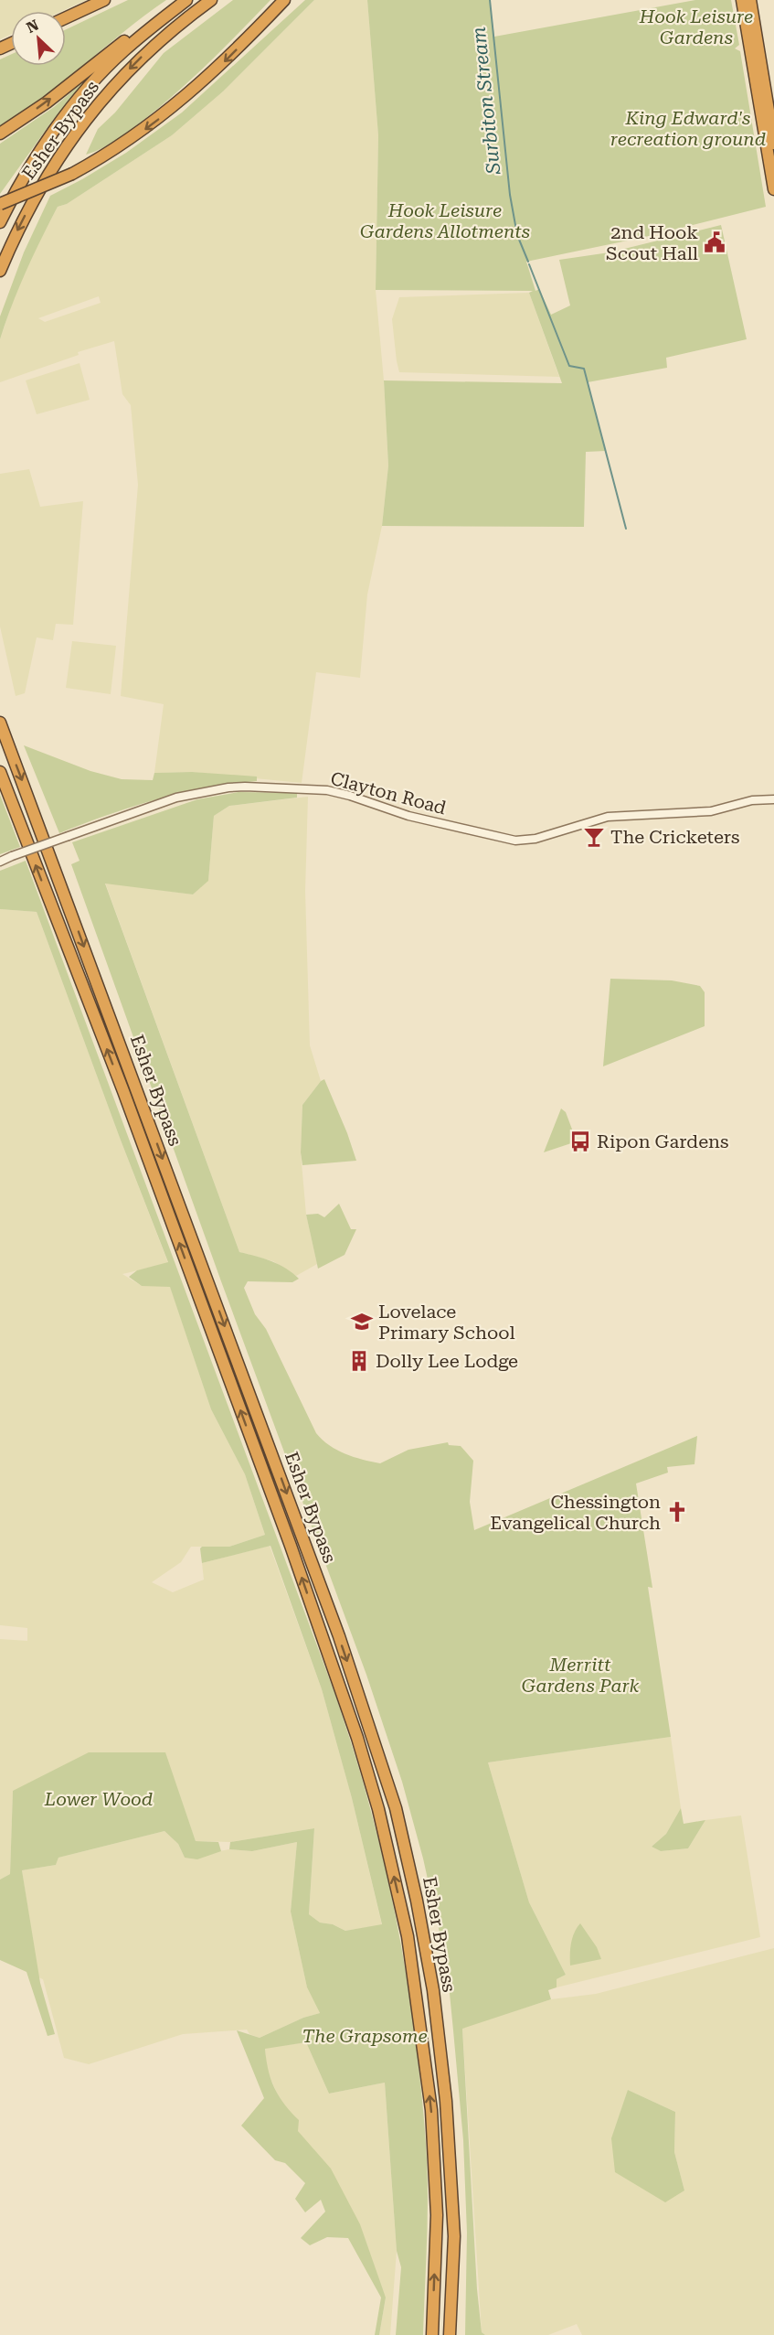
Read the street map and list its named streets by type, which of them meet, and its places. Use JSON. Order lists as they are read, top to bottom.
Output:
{
  "streets": {
    "highway": ["Esher Bypass"],
    "street": ["Clayton Road"]
  },
  "water": ["Surbiton Stream"],
  "parks": [
    "Hook Leisure Gardens",
    "King Edward's recreation ground",
    "Hook Leisure Gardens Allotments",
    "Merritt Gardens Park",
    "Lower Wood",
    "The Grapsome"
  ],
  "places": {
    "public building": ["2nd Hook Scout Hall"],
    "bar": ["The Cricketers"],
    "bus stop": ["Ripon Gardens"],
    "school or university": ["Lovelace Primary School"],
    "building": ["Dolly Lee Lodge"],
    "church": ["Chessington Evangelical Church"]
  },
  "north": "top left"
}
